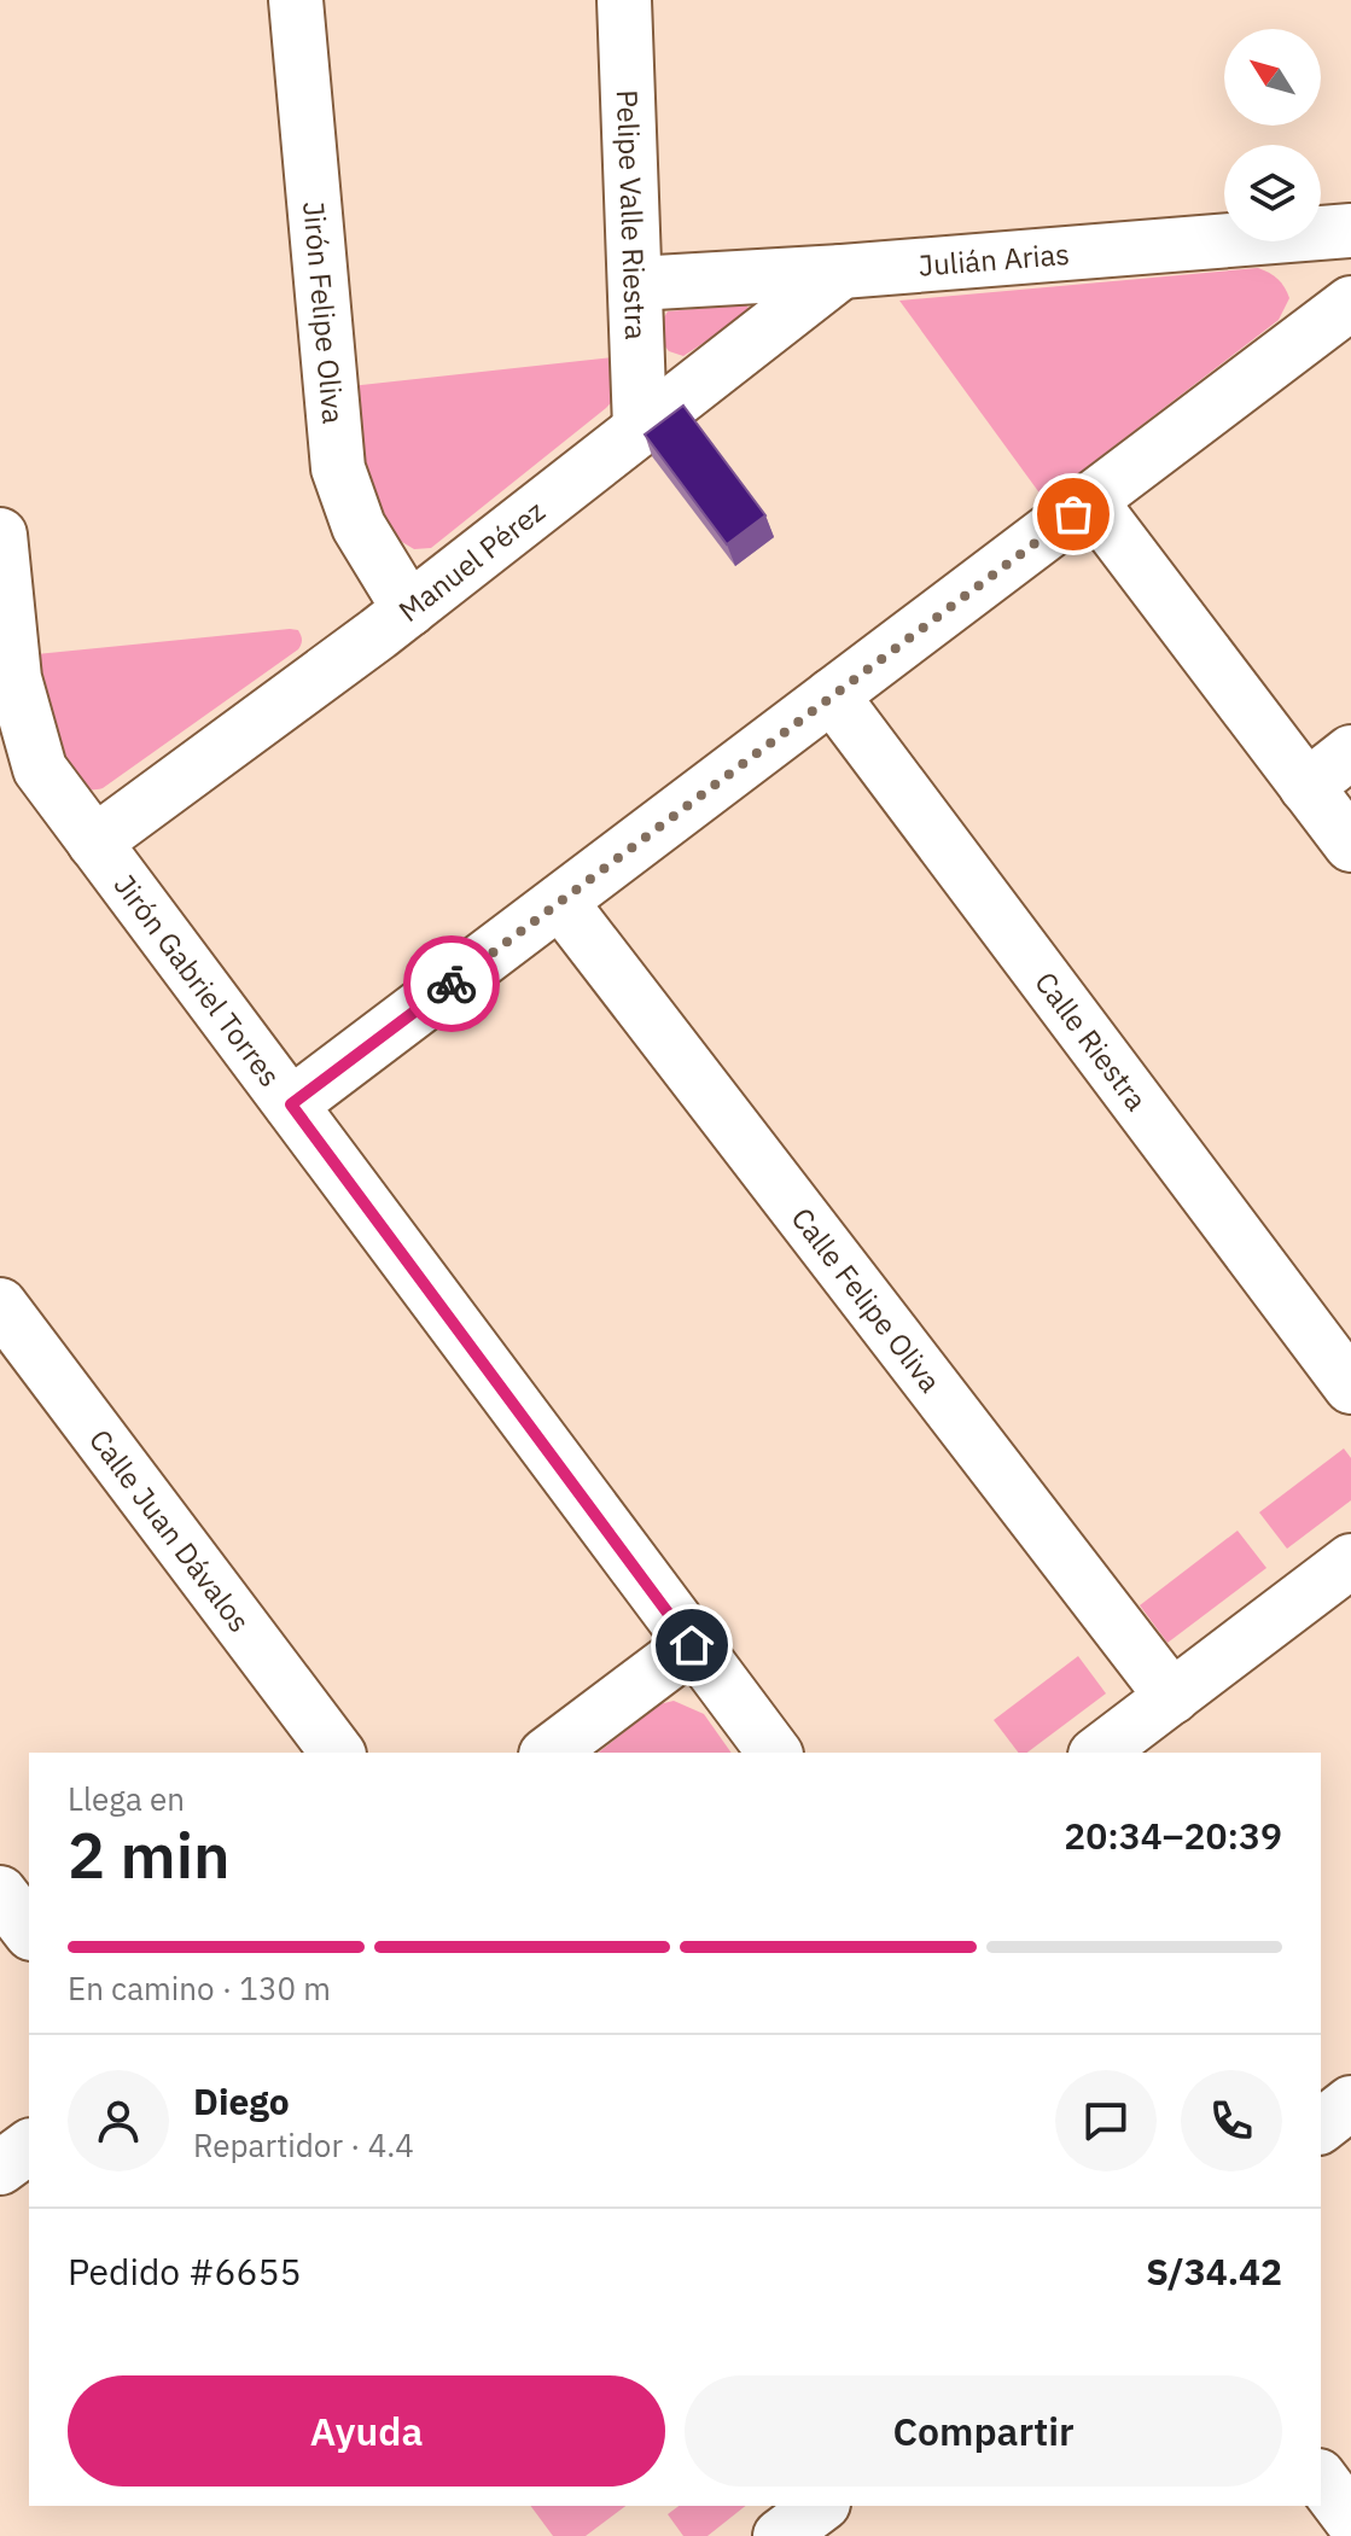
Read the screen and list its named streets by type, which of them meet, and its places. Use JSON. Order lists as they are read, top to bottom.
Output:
{
  "streets": {
    "street": [
      "Pelipe Valle Riestra",
      "Julián Arias",
      "Jirón Felipe Oliva",
      "Manuel Pérez",
      "Jirón Gabriel Torres",
      "Calle Riestra",
      "Calle Felipe Oliva",
      "Calle Juan Dávalos"
    ]
  },
  "crossings": [
    ["Pelipe Valle Riestra", "Julián Arias"],
    ["Pelipe Valle Riestra", "Manuel Pérez"],
    ["Julián Arias", "Manuel Pérez"],
    ["Jirón Felipe Oliva", "Manuel Pérez"],
    ["Manuel Pérez", "Jirón Gabriel Torres"]
  ],
  "north": "top left",
  "page": {
    "heading": ["2 min", "Llega en", "20:34–20:39"],
    "panel": [
      "Diego",
      "Repartidor · 4.4",
      "Pedido #6655",
      "S/34.42"
    ],
    "bar": "En camino · 130 m",
    "buttons": ["Ayuda", "Compartir"]
  }
}
